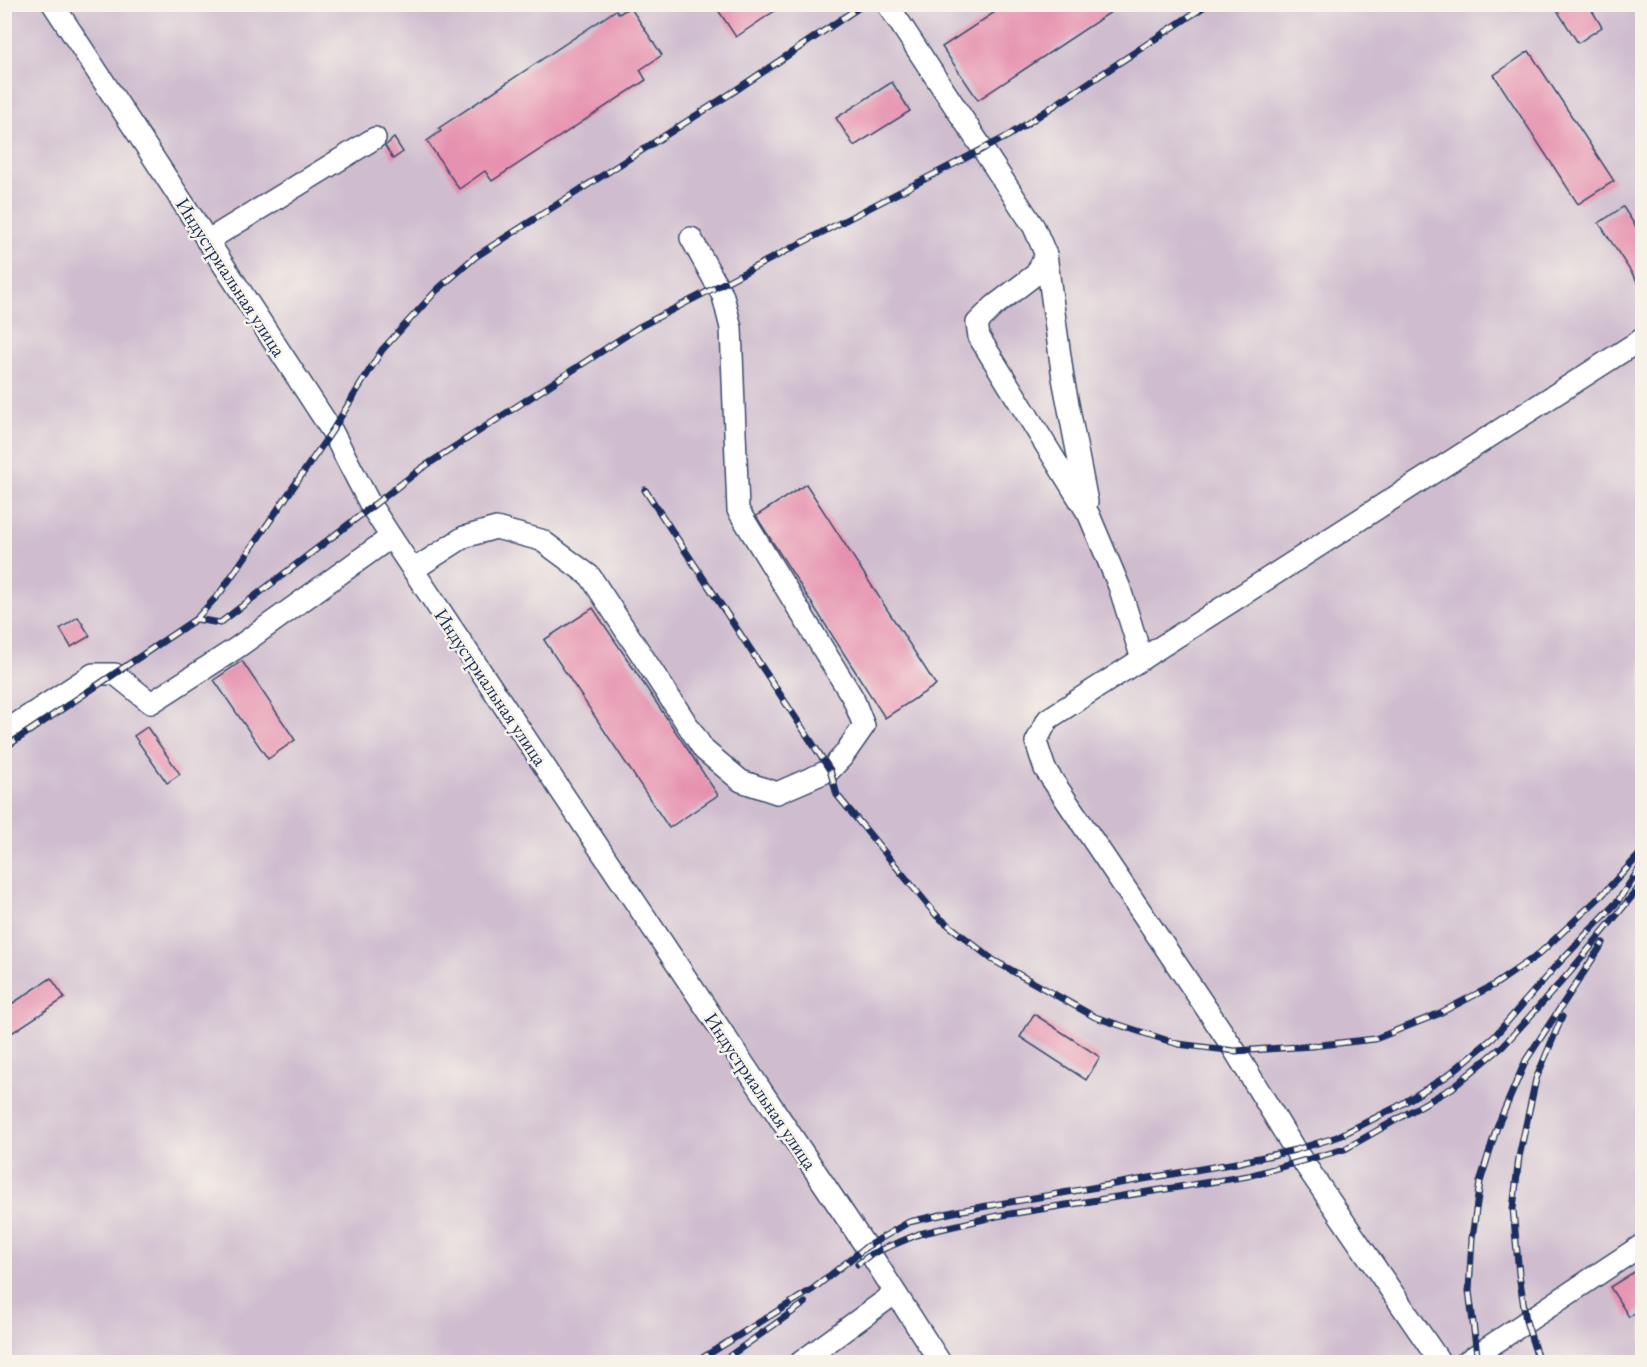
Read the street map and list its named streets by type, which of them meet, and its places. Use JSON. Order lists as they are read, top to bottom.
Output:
{
  "streets": {
    "street": ["Индустриальная улица"]
  }
}
